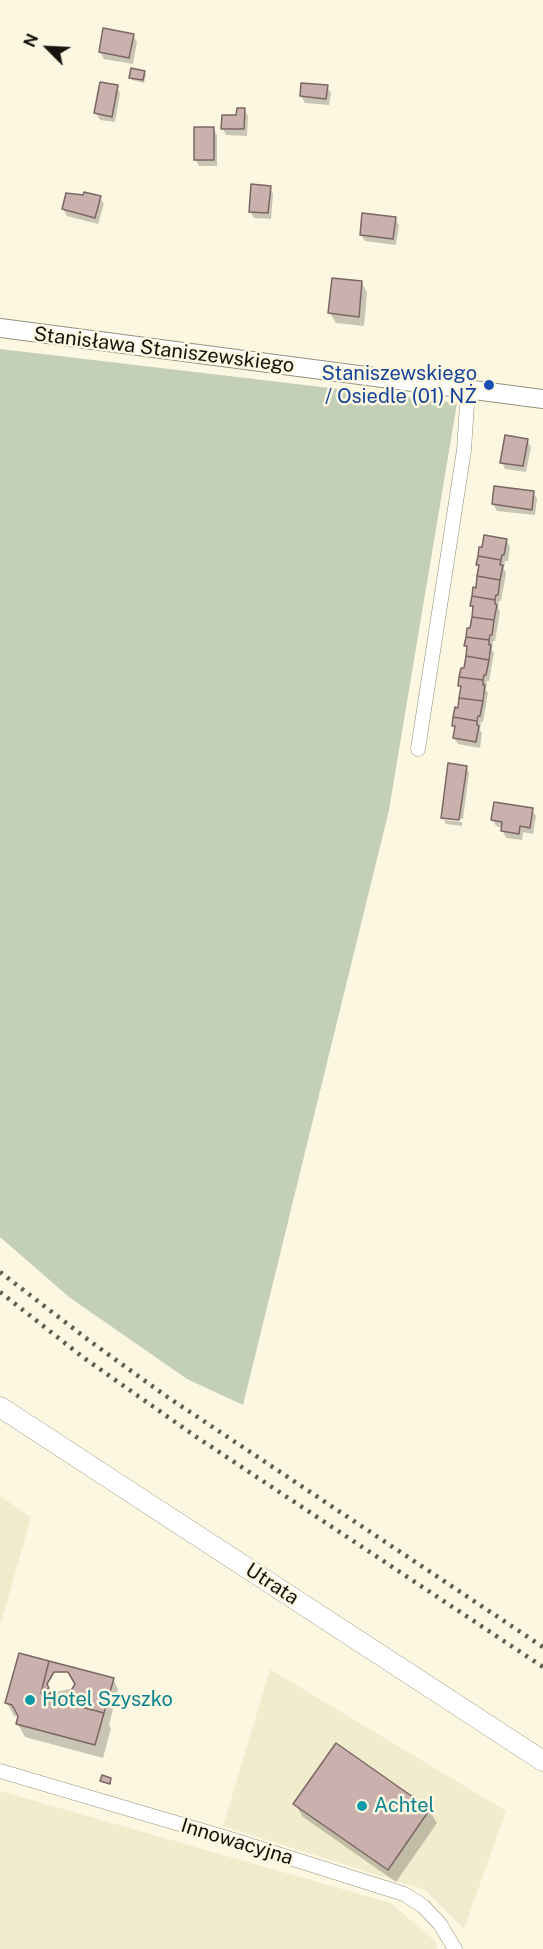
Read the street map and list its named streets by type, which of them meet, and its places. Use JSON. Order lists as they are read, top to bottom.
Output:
{
  "streets": {
    "main road": ["Utrata"],
    "street": ["Stanisława Staniszewskiego", "Innowacyjna"]
  },
  "places": ["Staniszewskiego / Osiedle (01) NŻ", "Hotel Szyszko", "Achtel"],
  "north": "top left"
}
